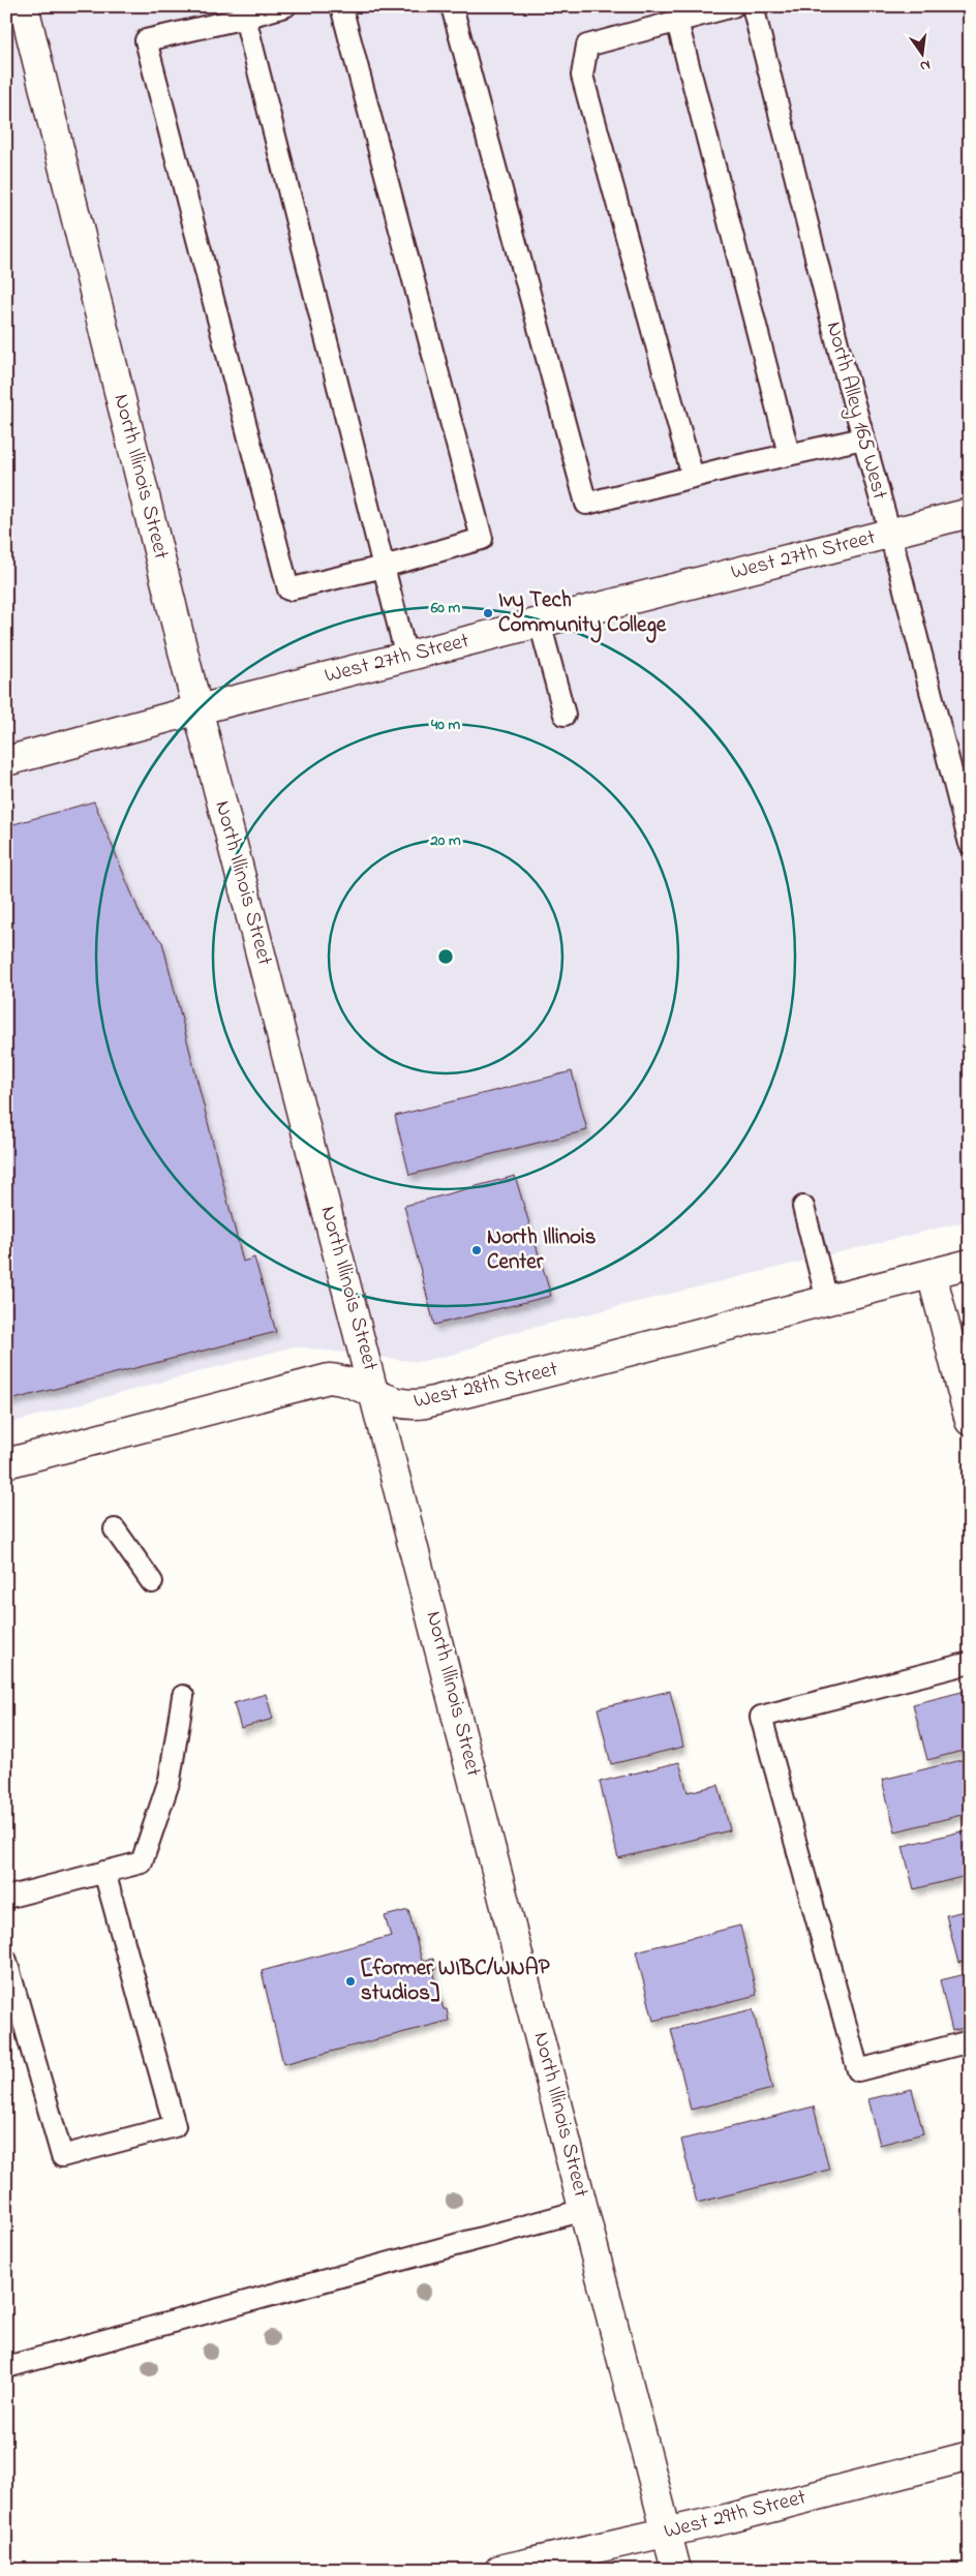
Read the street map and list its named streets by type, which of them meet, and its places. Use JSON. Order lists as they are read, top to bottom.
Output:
{
  "streets": {
    "main road": [
      "North Illinois Street",
      "West 27th Street",
      "West 28th Street",
      "West 29th Street"
    ],
    "lane": ["North Alley 165 West"]
  },
  "crossings": [
    ["North Alley 165 West", "West 27th Street"],
    ["North Illinois Street", "West 27th Street"],
    ["North Illinois Street", "West 28th Street"],
    ["North Illinois Street", "West 29th Street"]
  ],
  "places": ["Ivy Tech Community College", "North Illinois Center", "[former WIBC/WNAP studios]"],
  "north": "bottom",
  "rings": ["60 m", "40 m", "20 m"]
}
